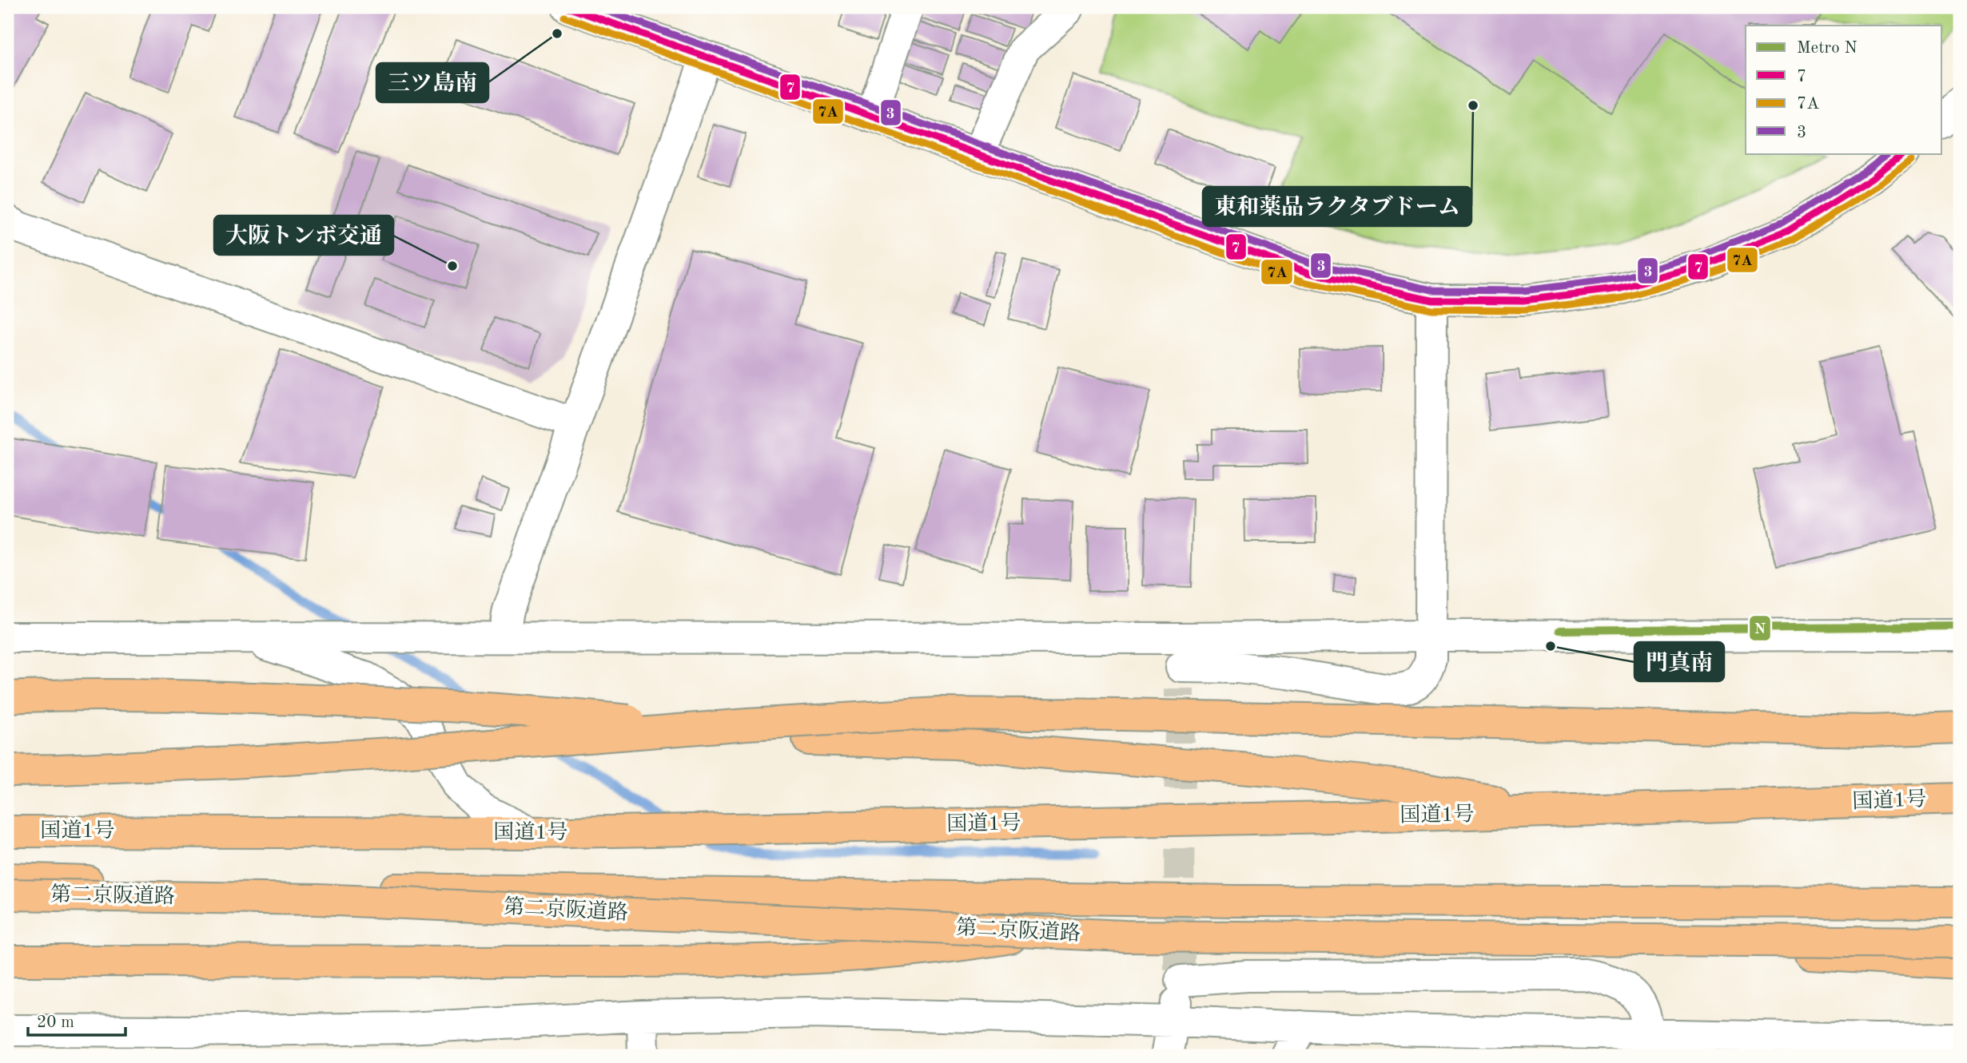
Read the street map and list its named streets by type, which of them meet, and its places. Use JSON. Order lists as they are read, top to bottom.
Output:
{
  "streets": {
    "highway": ["国道1号", "第二京阪道路"]
  },
  "places": [
    "三ツ島南",
    "東和薬品ラクタブドーム",
    "大阪トンボ交通",
    "門真南"
  ],
  "lines": [
    "transit line 7",
    "transit line 3",
    "transit line 7A",
    "metro line N"
  ],
  "legend": [
    "Metro N",
    "7",
    "7A",
    "3"
  ],
  "scale_bar": "20 m"
}
